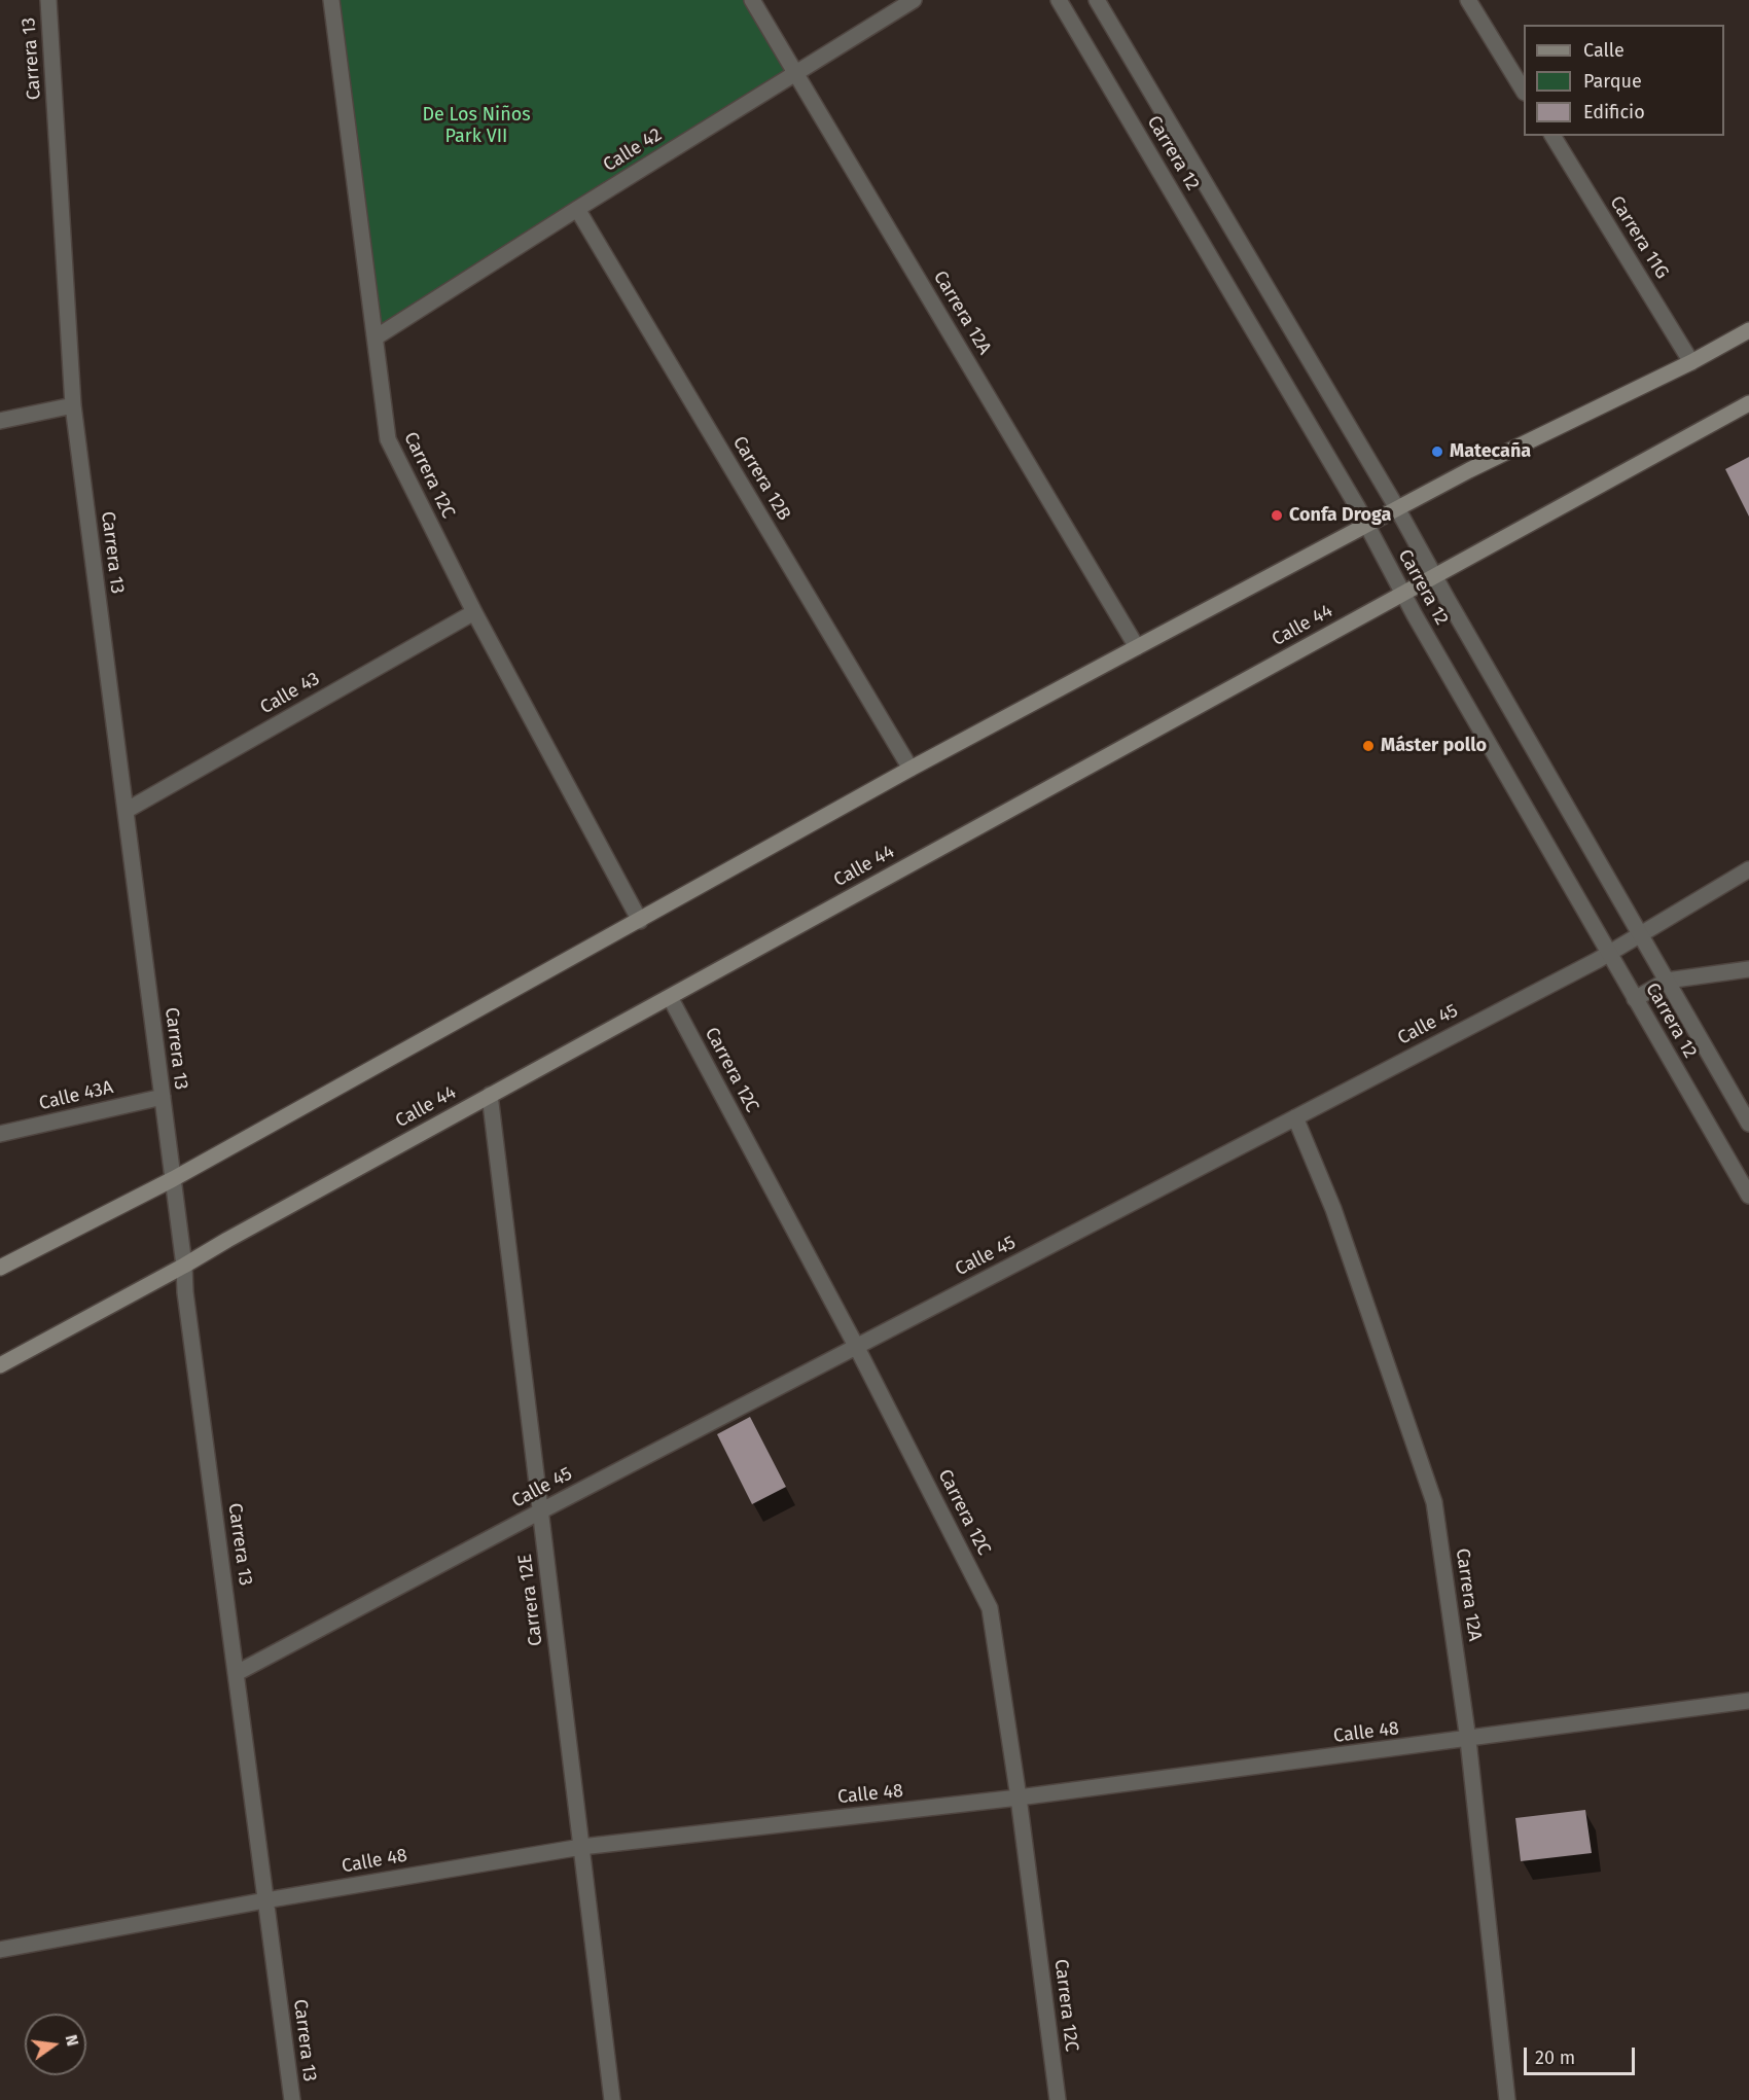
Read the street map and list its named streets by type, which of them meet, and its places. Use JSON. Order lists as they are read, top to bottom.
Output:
{
  "streets": {
    "main road": ["Calle 44"],
    "street": [
      "Carrera 13",
      "Calle 42",
      "Carrera 12",
      "Carrera 11G",
      "Carrera 12A",
      "Carrera 12C",
      "Carrera 12B",
      "Calle 43",
      "Calle 45",
      "Calle 43A",
      "Carrera 12E",
      "Calle 48"
    ]
  },
  "crossings": [
    ["Carrera 13", "Calle 44"],
    ["Carrera 13", "Calle 43"],
    ["Carrera 13", "Calle 45"],
    ["Carrera 13", "Calle 43A"],
    ["Carrera 13", "Calle 48"],
    ["Calle 42", "Carrera 12A"],
    ["Calle 42", "Carrera 12C"],
    ["Calle 42", "Carrera 12B"],
    ["Carrera 12", "Calle 44"],
    ["Carrera 12", "Calle 45"],
    ["Carrera 12A", "Calle 45"],
    ["Carrera 12A", "Calle 48"],
    ["Carrera 12C", "Calle 44"],
    ["Carrera 12C", "Calle 43"],
    ["Carrera 12C", "Calle 45"],
    ["Carrera 12C", "Calle 48"],
    ["Calle 44", "Carrera 12E"],
    ["Calle 45", "Carrera 12E"],
    ["Carrera 12E", "Calle 48"]
  ],
  "parks": ["De Los Niños Park VII"],
  "places": ["Matecaña", "Confa Droga", "Máster pollo"],
  "legend": ["Calle", "Parque", "Edificio"],
  "scale_bar": "20 m",
  "north": "right"
}
